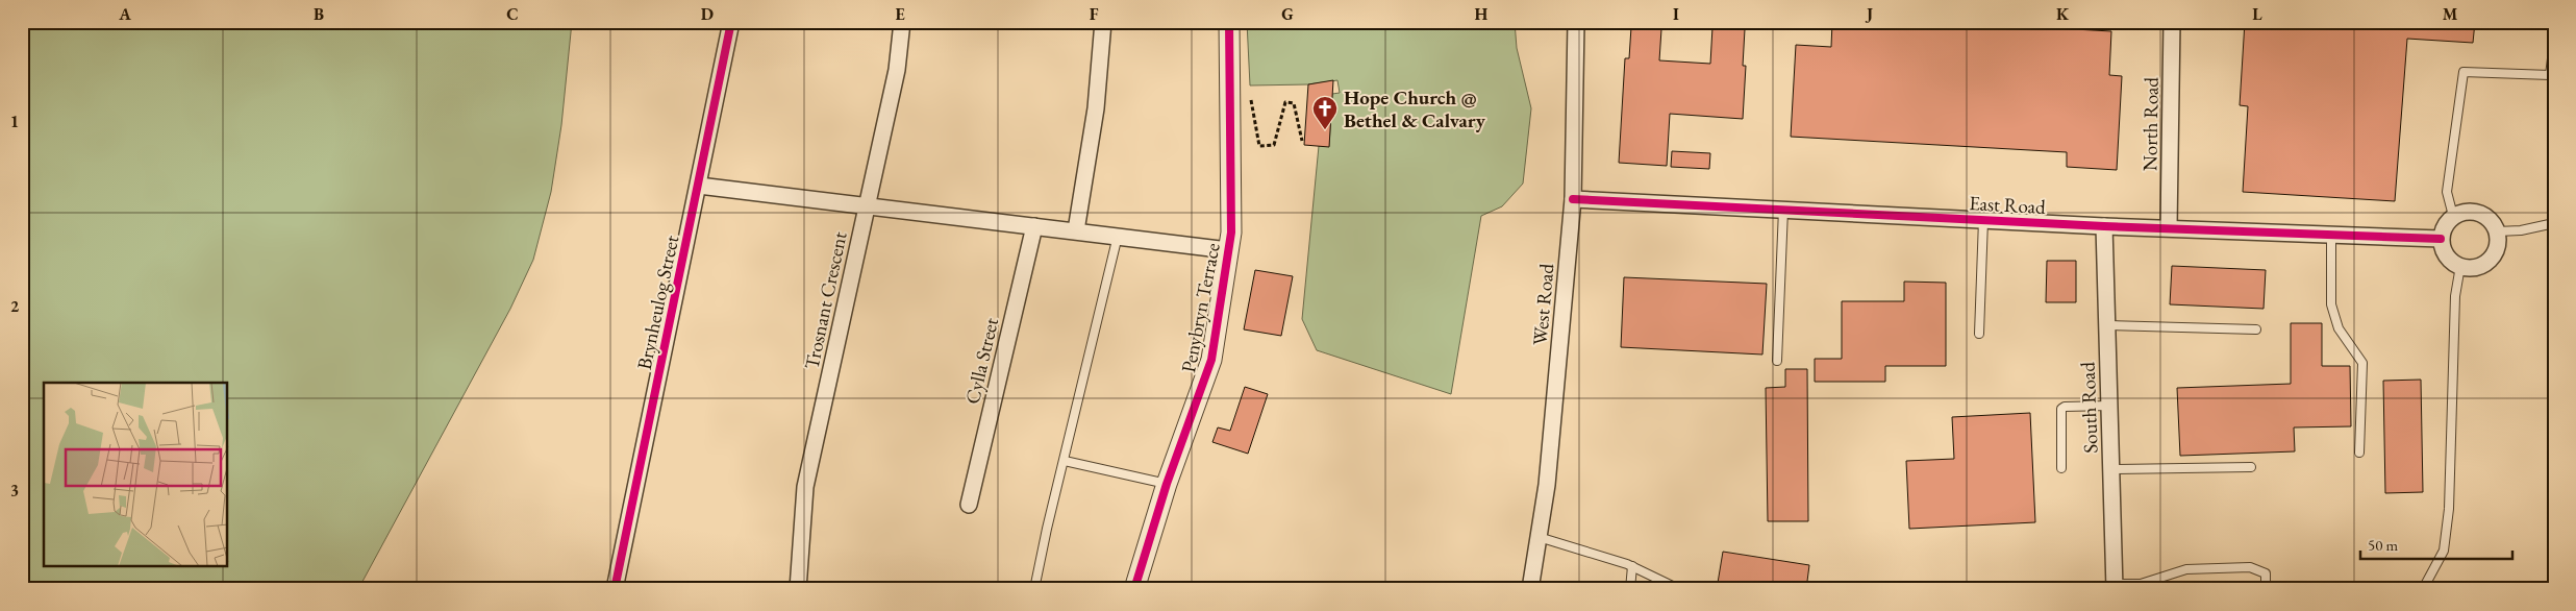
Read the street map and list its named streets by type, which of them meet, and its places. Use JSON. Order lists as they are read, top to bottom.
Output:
{
  "streets": {
    "street": [
      "North Road",
      "East Road",
      "Trosnant Crescent",
      "Brynheulog Street",
      "West Road",
      "Penybryn Terrace",
      "Cylla Street",
      "South Road"
    ]
  },
  "crossings": [
    ["North Road", "East Road"],
    ["East Road", "West Road"],
    ["East Road", "South Road"]
  ],
  "places": {
    "church": ["Hope Church @ Bethel & Calvary"]
  },
  "scale_bar": "50 m",
  "grid": {
    "columns": [
      "A",
      "B",
      "C",
      "D",
      "E",
      "F",
      "G",
      "H",
      "I",
      "J",
      "K",
      "L",
      "M"
    ],
    "rows": ["1", "2", "3"]
  }
}
